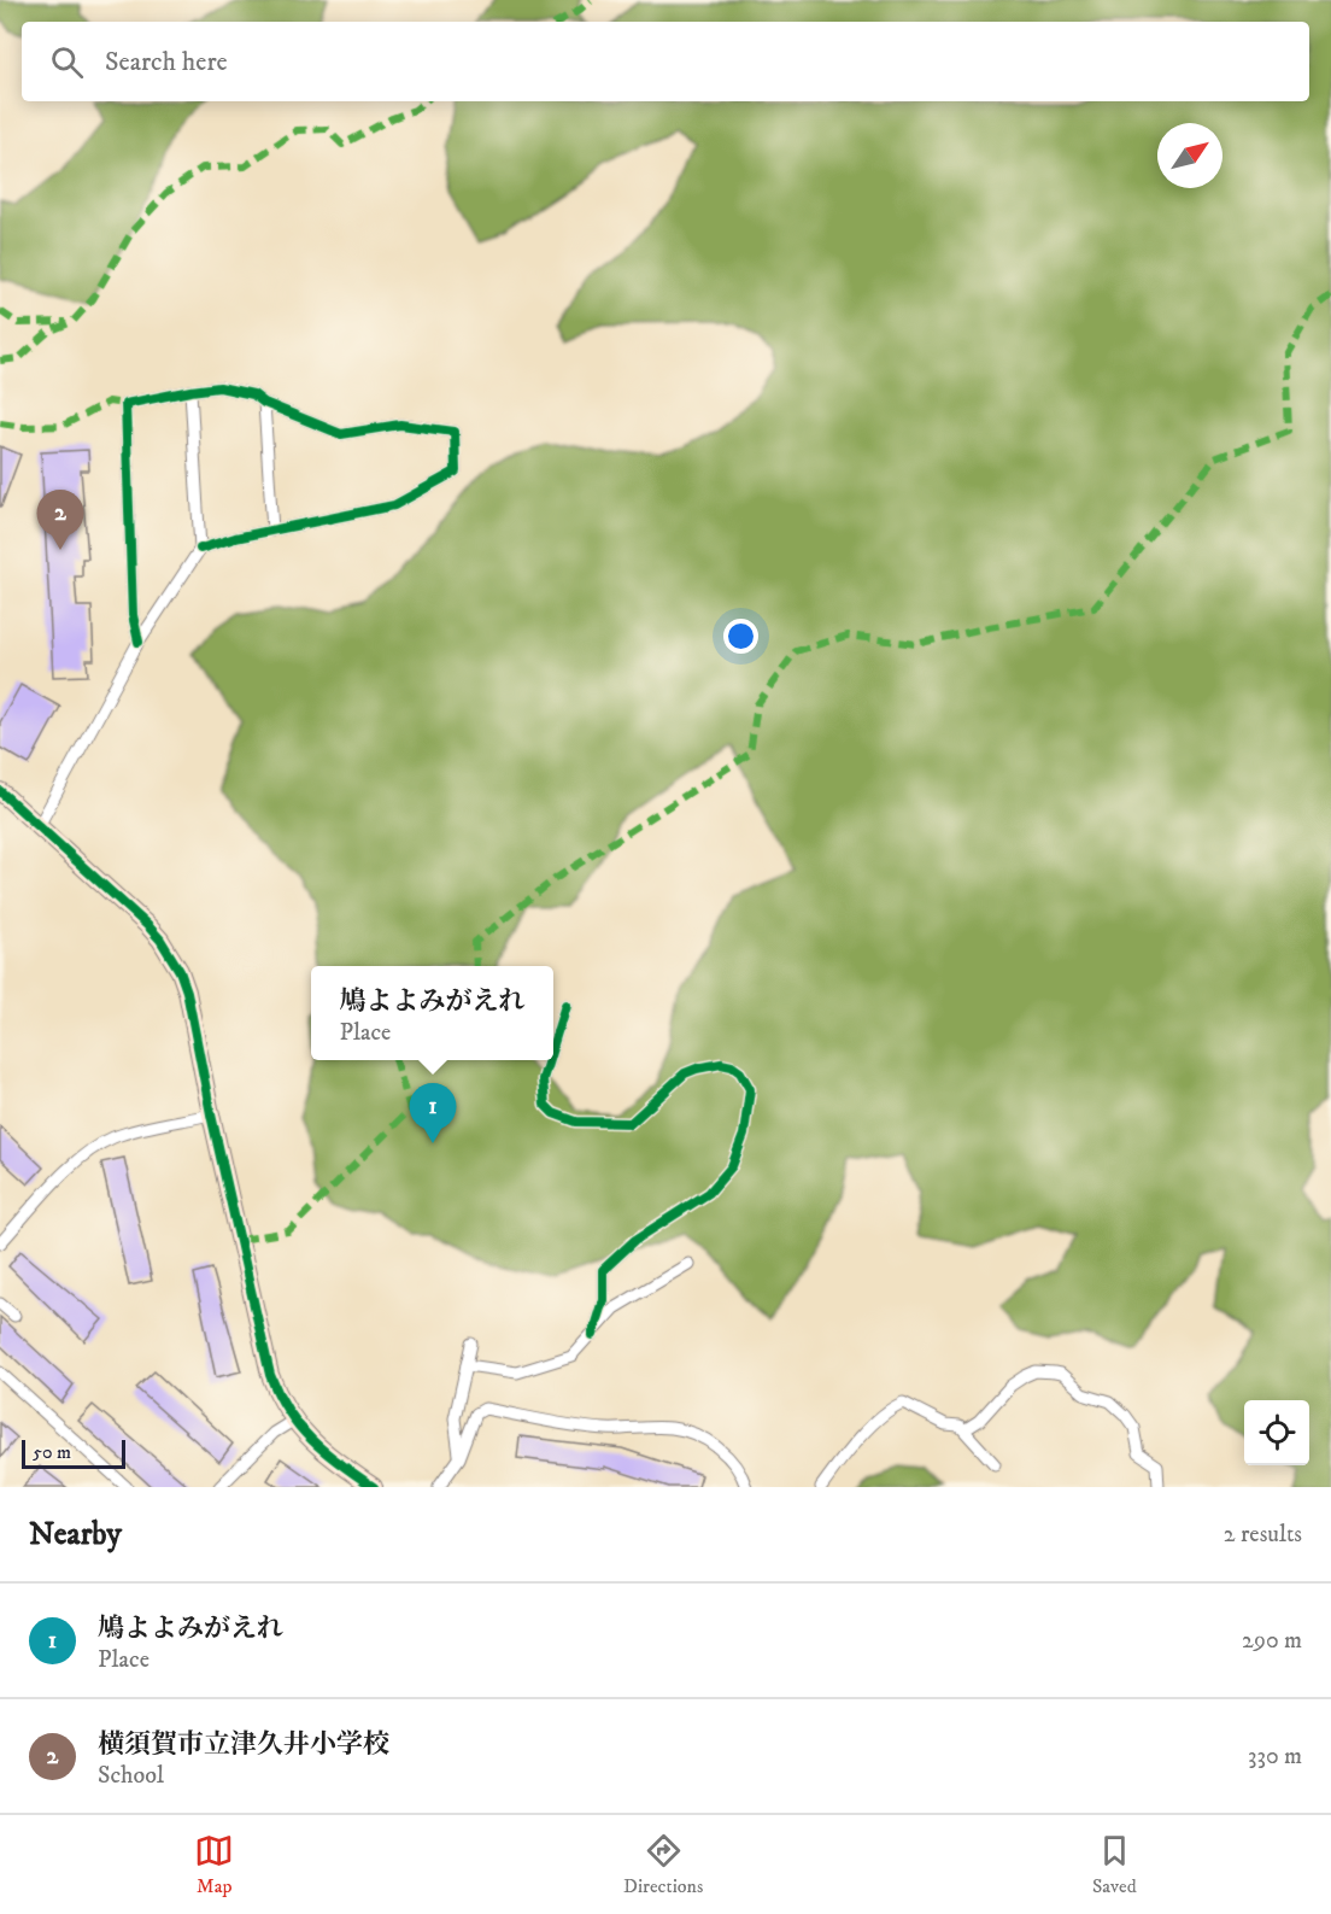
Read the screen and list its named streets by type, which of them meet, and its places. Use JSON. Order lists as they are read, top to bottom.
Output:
{
  "scale_bar": "50 m",
  "north": "top right",
  "page": {
    "search": "Search here",
    "pins": ["2", "1"],
    "popup": ["鳩よよみがえれ", "Place"],
    "scale": "50 m",
    "heading": ["Nearby", "2 results"],
    "list": [
      {
        "mark": "1",
        "name": "鳩よよみがえれ",
        "note": "Place",
        "value": "290 m"
      },
      {
        "mark": "2",
        "name": "横須賀市立津久井小学校",
        "note": "School",
        "value": "330 m"
      }
    ],
    "nav": ["Map", "Directions", "Saved"]
  }
}
